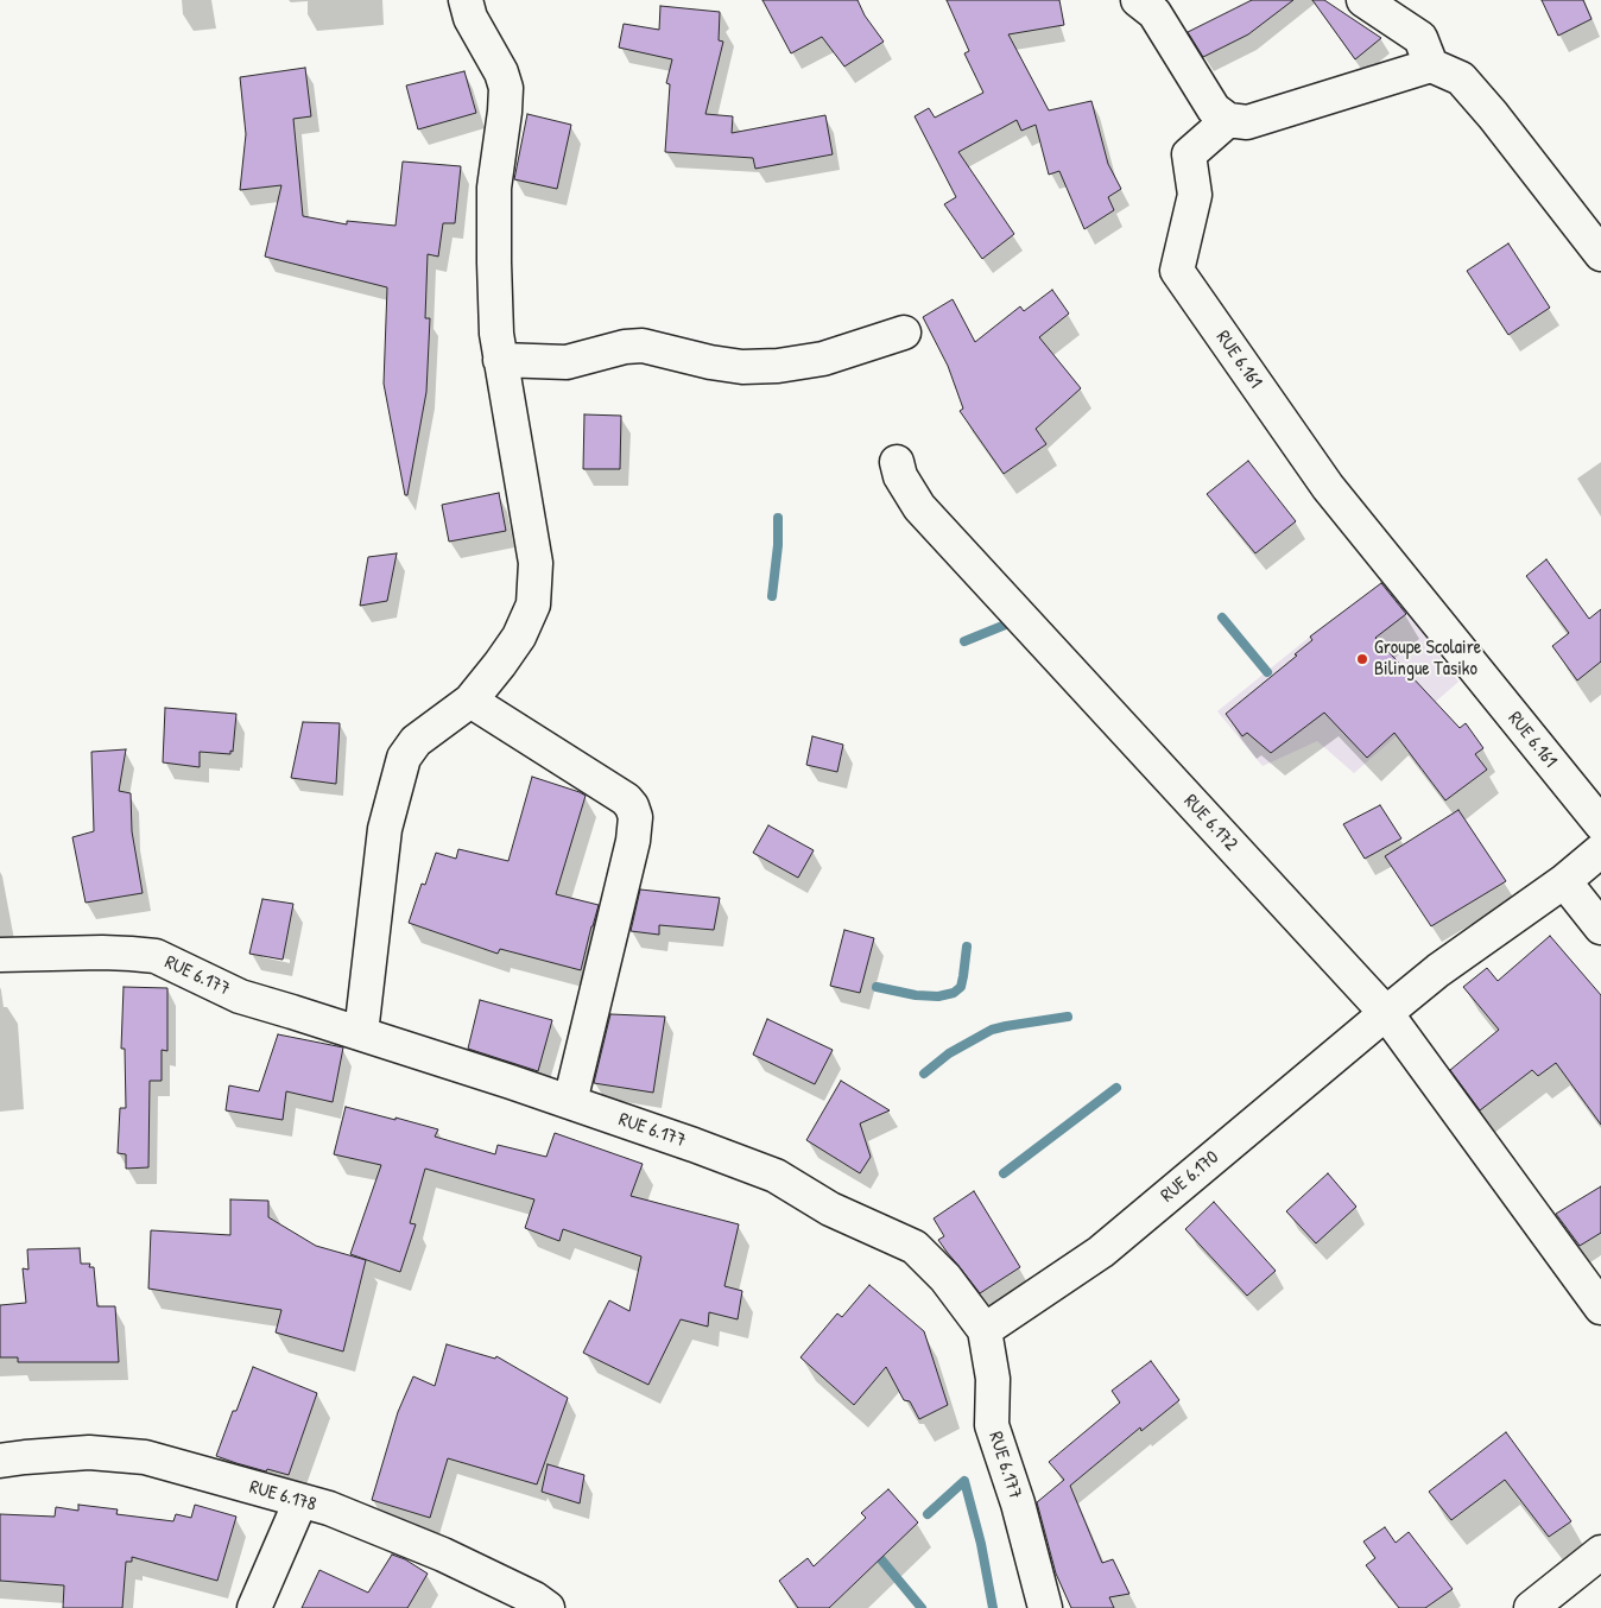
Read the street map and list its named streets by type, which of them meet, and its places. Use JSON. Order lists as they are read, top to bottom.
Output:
{
  "streets": {
    "street": [
      "RUE 6.161",
      "RUE 6.172",
      "RUE 6.177",
      "RUE 6.170",
      "RUE 6.178"
    ]
  },
  "crossings": [
    ["RUE 6.172", "RUE 6.170"],
    ["RUE 6.177", "RUE 6.170"]
  ],
  "places": ["Groupe Scolaire Bilingue Tasiko"]
}
